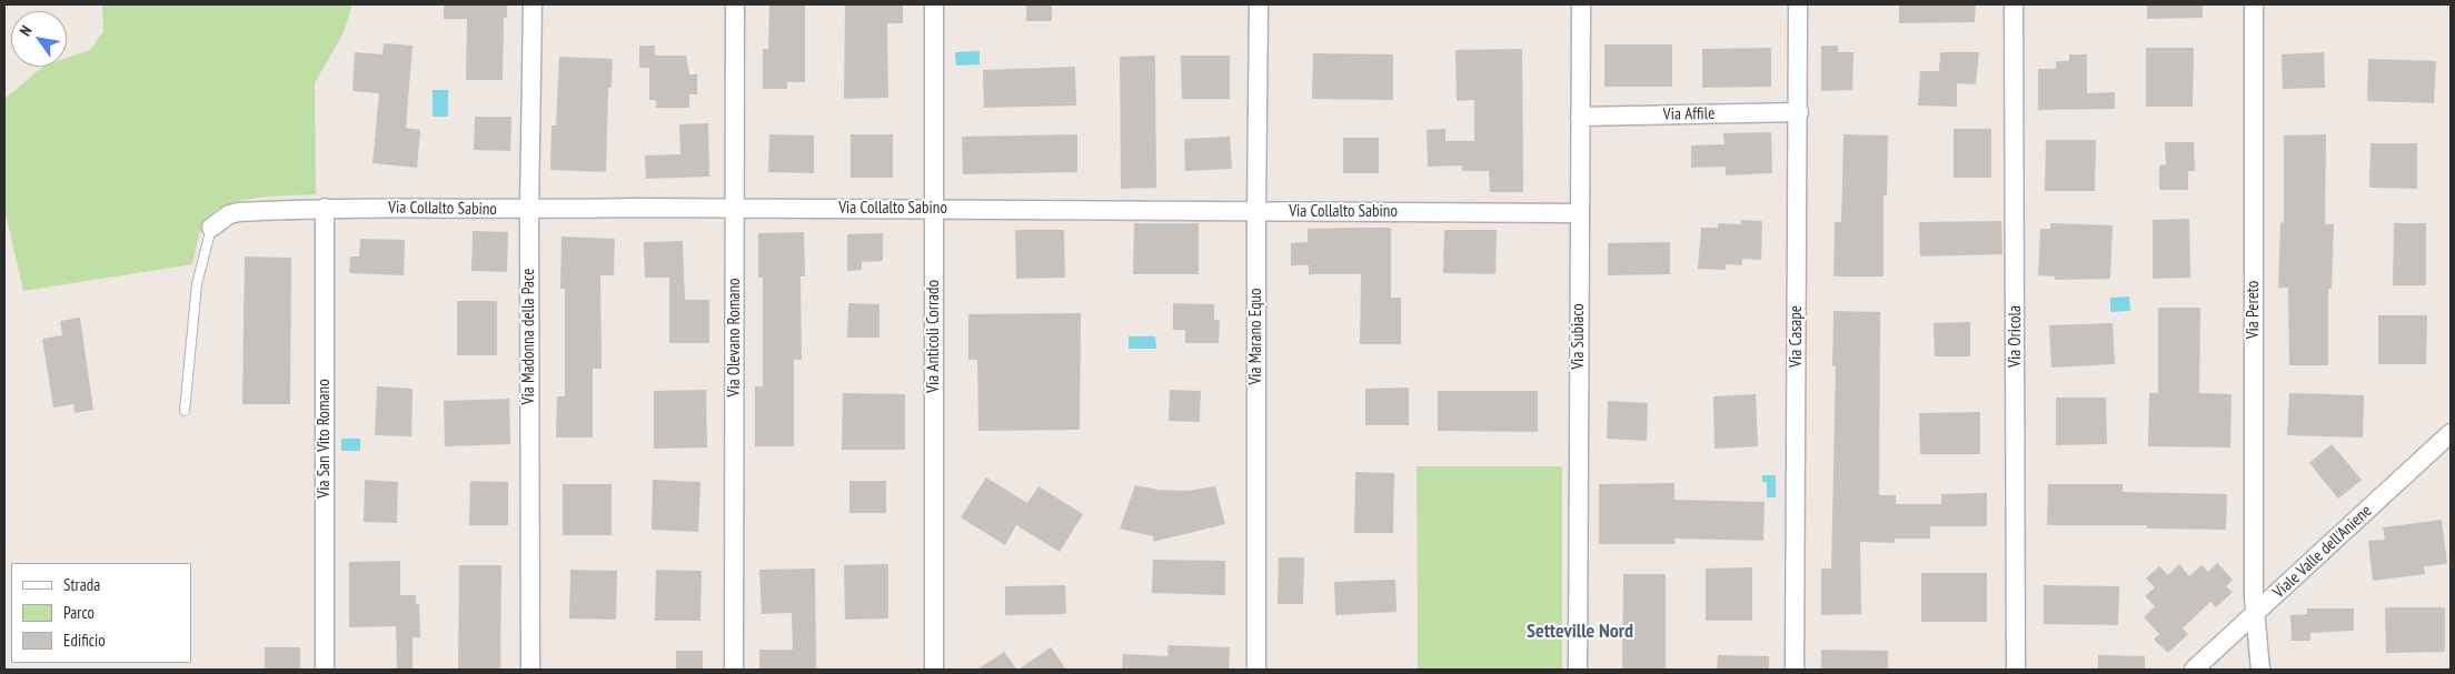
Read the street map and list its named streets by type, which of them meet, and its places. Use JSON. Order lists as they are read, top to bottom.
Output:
{
  "streets": {
    "street": [
      "Via Affile",
      "Via Collalto Sabino",
      "Via Pereto",
      "Via Madonna della Pace",
      "Via Anticoli Corrado",
      "Via Marano Equo",
      "Via Subiaco",
      "Via Casape",
      "Via Oricola",
      "Via Olevano Romano",
      "Via San Vito Romano",
      "Viale Valle dell'Aniene"
    ]
  },
  "crossings": [
    ["Via Affile", "Via Subiaco"],
    ["Via Affile", "Via Casape"],
    ["Via Collalto Sabino", "Via Madonna della Pace"],
    ["Via Collalto Sabino", "Via Anticoli Corrado"],
    ["Via Collalto Sabino", "Via Marano Equo"],
    ["Via Collalto Sabino", "Via Subiaco"],
    ["Via Collalto Sabino", "Via Olevano Romano"],
    ["Via Collalto Sabino", "Via San Vito Romano"],
    ["Via Pereto", "Viale Valle dell'Aniene"]
  ],
  "districts": ["Setteville Nord"],
  "legend": ["Strada", "Parco", "Edificio"],
  "north": "top left"
}
